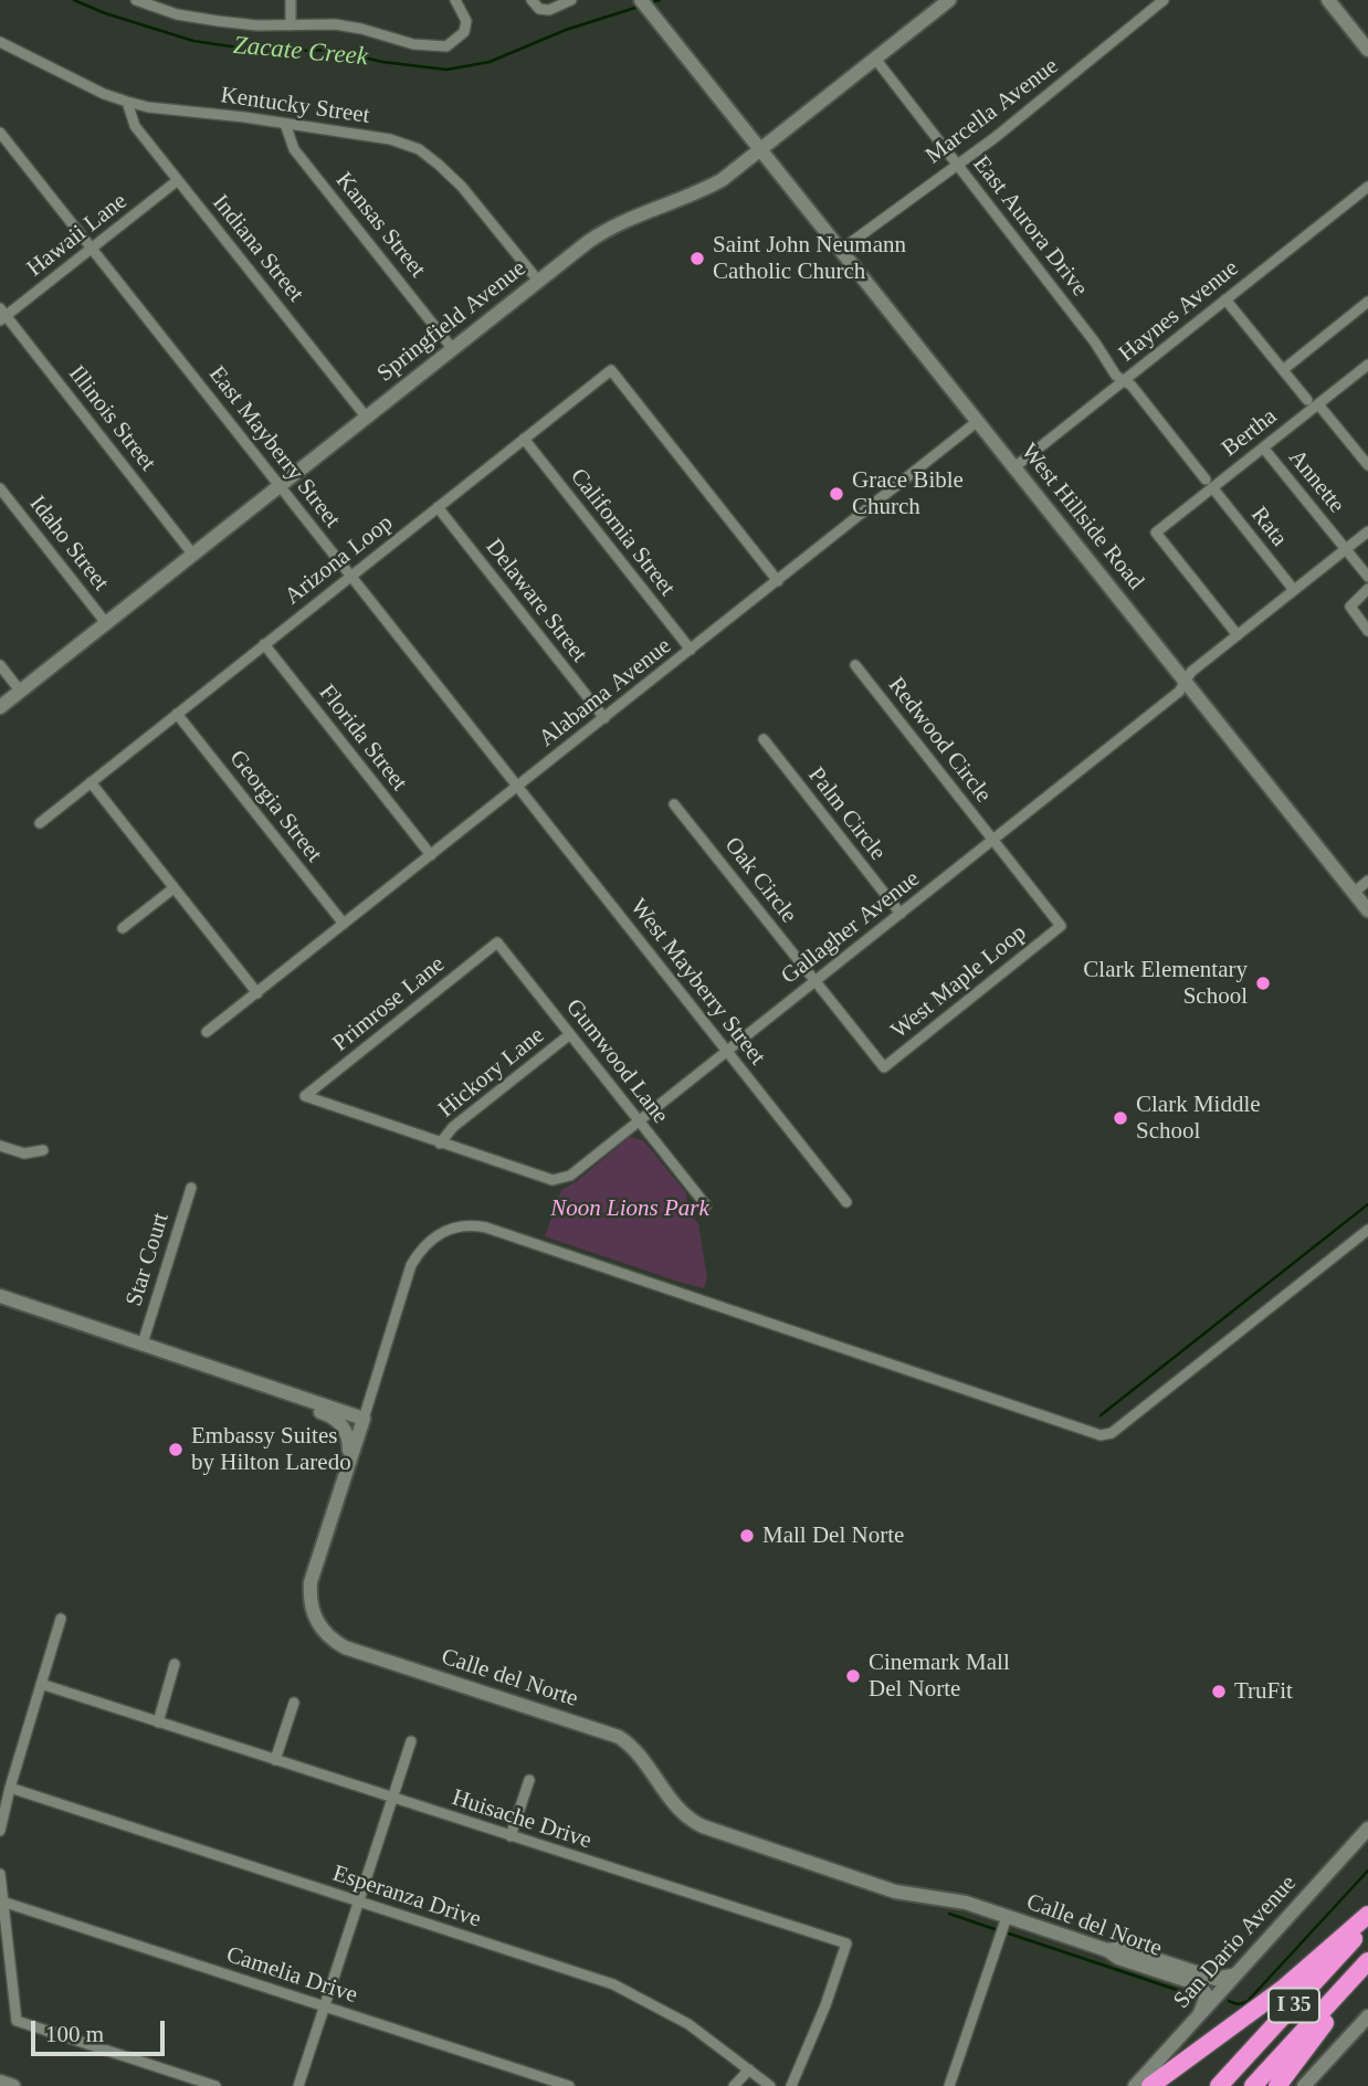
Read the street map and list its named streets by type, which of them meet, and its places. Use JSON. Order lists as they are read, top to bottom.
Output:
{
  "streets": {
    "highway": ["I 35"],
    "street": [
      "Kentucky Street",
      "Marcella Avenue",
      "Kansas Street",
      "East Aurora Drive",
      "Hawaii Lane",
      "Indiana Street",
      "Haynes Avenue",
      "Springfield Avenue",
      "Illinois Street",
      "Bertha",
      "East Mayberry Street",
      "Annette",
      "West Hillside Road",
      "Rata",
      "California Street",
      "Idaho Street",
      "Arizona Loop",
      "Delaware Street",
      "Alabama Avenue",
      "Florida Street",
      "Redwood Circle",
      "Georgia Street",
      "Palm Circle",
      "Oak Circle",
      "Gallagher Avenue",
      "West Mayberry Street",
      "West Maple Loop",
      "Primrose Lane",
      "Gumwood Lane",
      "Hickory Lane",
      "Star Court",
      "Calle del Norte",
      "Huisache Drive",
      "Esperanza Drive",
      "San Dario Avenue",
      "Camelia Drive"
    ]
  },
  "crossings": [
    ["Kentucky Street", "Kansas Street"],
    ["Kentucky Street", "Indiana Street"],
    ["Kentucky Street", "Springfield Avenue"],
    ["Marcella Avenue", "East Aurora Drive"],
    ["Marcella Avenue", "West Hillside Road"],
    ["Kansas Street", "Springfield Avenue"],
    ["East Aurora Drive", "Haynes Avenue"],
    ["East Aurora Drive", "Springfield Avenue"],
    ["East Aurora Drive", "Bertha"],
    ["East Aurora Drive", "Rata"],
    ["Hawaii Lane", "Indiana Street"],
    ["Hawaii Lane", "Illinois Street"],
    ["Hawaii Lane", "East Mayberry Street"],
    ["Indiana Street", "Springfield Avenue"],
    ["Haynes Avenue", "West Hillside Road"],
    ["Springfield Avenue", "Illinois Street"],
    ["Springfield Avenue", "East Mayberry Street"],
    ["Springfield Avenue", "West Hillside Road"],
    ["Springfield Avenue", "Idaho Street"],
    ["Bertha", "Annette"],
    ["Bertha", "Rata"],
    ["Bertha", "Gallagher Avenue"],
    ["East Mayberry Street", "Arizona Loop"],
    ["East Mayberry Street", "Alabama Avenue"],
    ["East Mayberry Street", "West Mayberry Street"],
    ["Annette", "Gallagher Avenue"],
    ["West Hillside Road", "Alabama Avenue"],
    ["West Hillside Road", "Gallagher Avenue"],
    ["Rata", "Gallagher Avenue"],
    ["California Street", "Arizona Loop"],
    ["California Street", "Alabama Avenue"],
    ["Arizona Loop", "Delaware Street"],
    ["Arizona Loop", "Alabama Avenue"],
    ["Arizona Loop", "Florida Street"],
    ["Arizona Loop", "Georgia Street"],
    ["Delaware Street", "Alabama Avenue"],
    ["Alabama Avenue", "Florida Street"],
    ["Alabama Avenue", "Georgia Street"],
    ["Alabama Avenue", "West Mayberry Street"],
    ["Redwood Circle", "Gallagher Avenue"],
    ["Redwood Circle", "West Maple Loop"],
    ["Palm Circle", "Gallagher Avenue"],
    ["Oak Circle", "Gallagher Avenue"],
    ["Oak Circle", "West Maple Loop"],
    ["Gallagher Avenue", "West Mayberry Street"],
    ["Gallagher Avenue", "West Maple Loop"],
    ["Gallagher Avenue", "Primrose Lane"],
    ["Gallagher Avenue", "Gumwood Lane"],
    ["Gallagher Avenue", "Hickory Lane"],
    ["Primrose Lane", "Gumwood Lane"],
    ["Gumwood Lane", "Hickory Lane"],
    ["Calle del Norte", "San Dario Avenue"]
  ],
  "water": ["Zacate Creek"],
  "parks": ["Noon Lions Park"],
  "places": [
    "Saint John Neumann Catholic Church",
    "Grace Bible Church",
    "Clark Elementary School",
    "Clark Middle School",
    "Embassy Suites by Hilton Laredo",
    "Mall Del Norte",
    "Cinemark Mall Del Norte",
    "TruFit"
  ],
  "scale_bar": "100 m"
}
